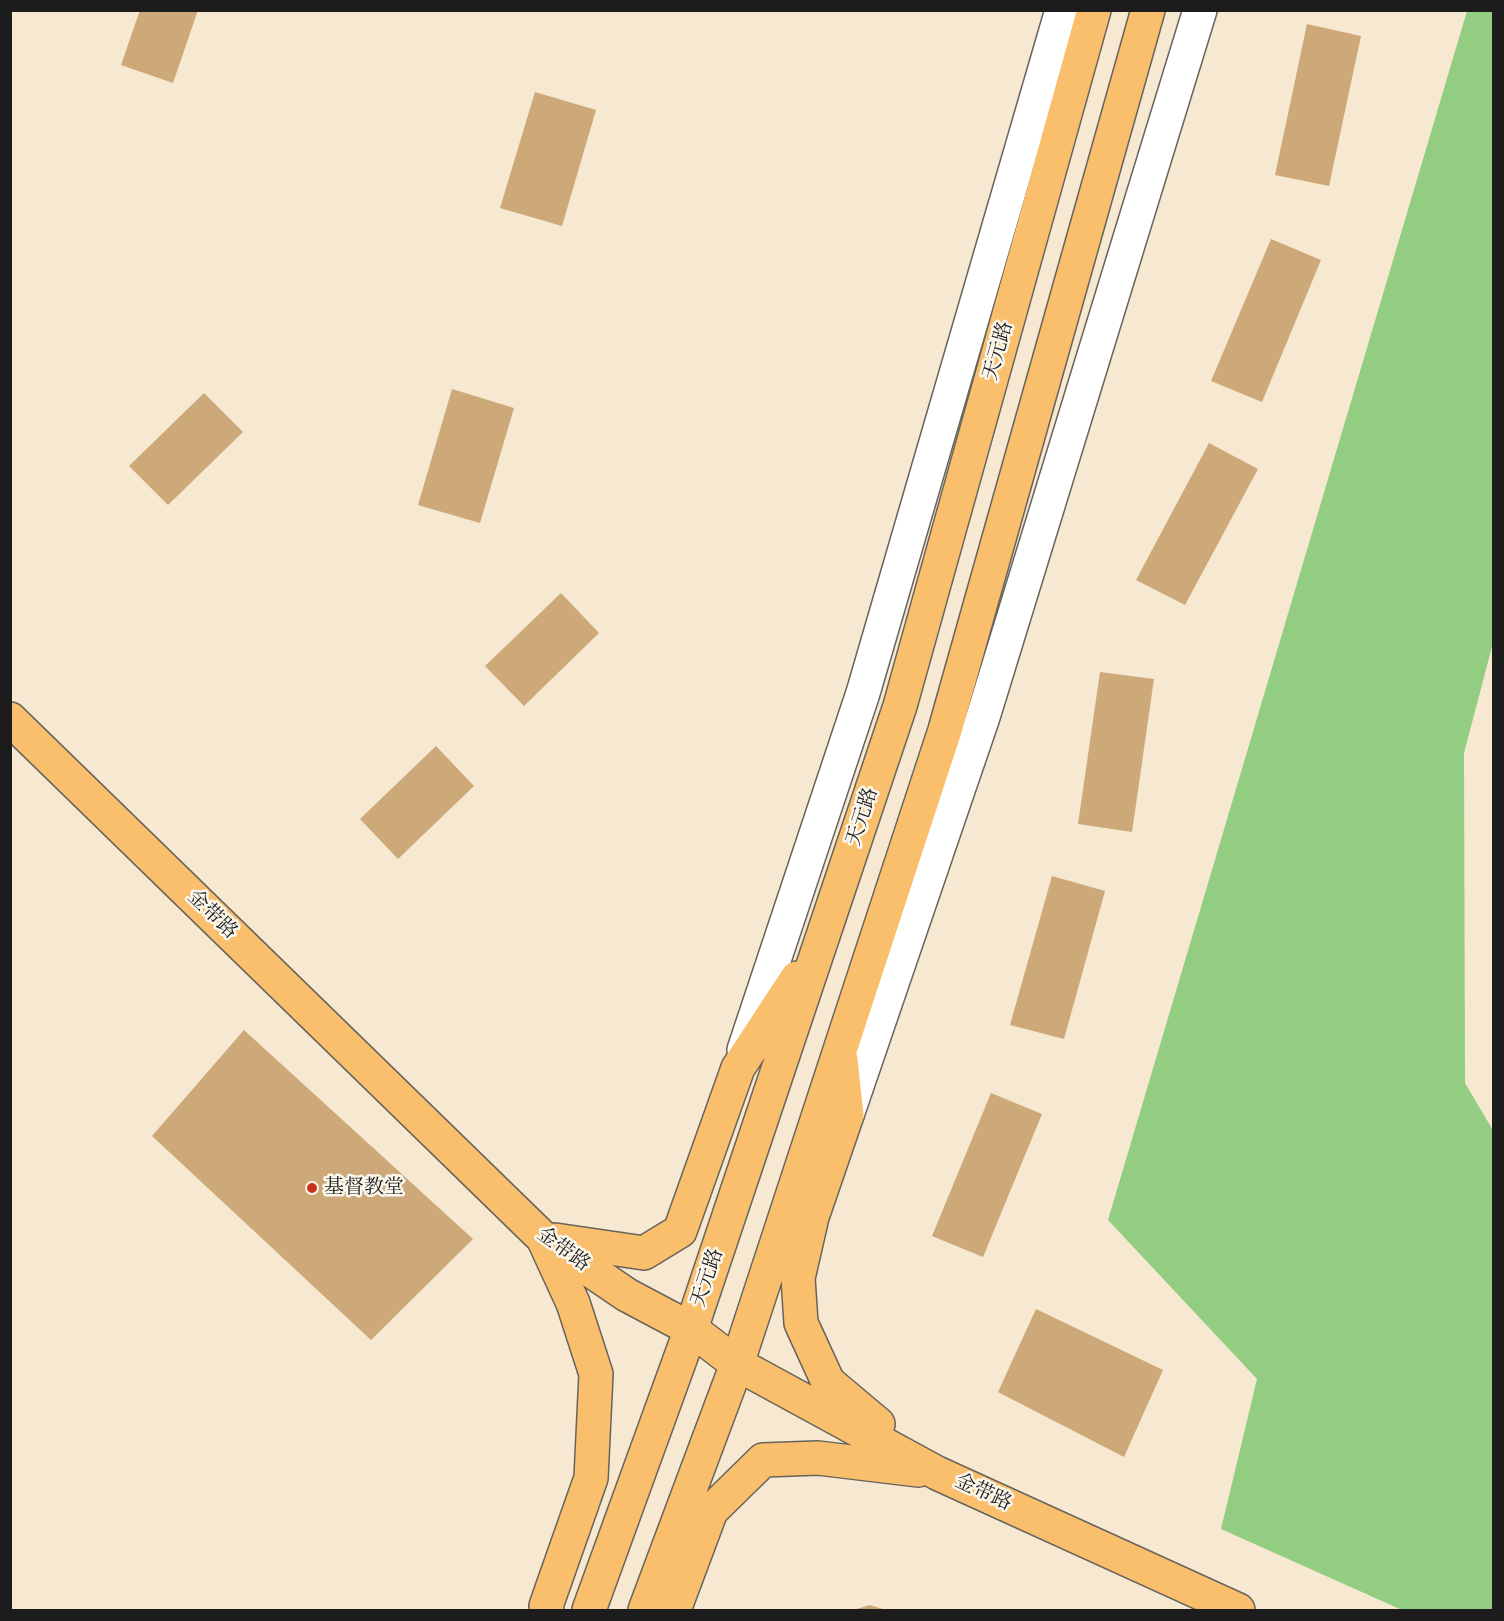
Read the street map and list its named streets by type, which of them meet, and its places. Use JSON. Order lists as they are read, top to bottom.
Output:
{
  "streets": {
    "main road": ["天元路", "金带路"]
  },
  "crossings": [
    ["天元路", "金带路"]
  ],
  "places": ["基督教堂"]
}
